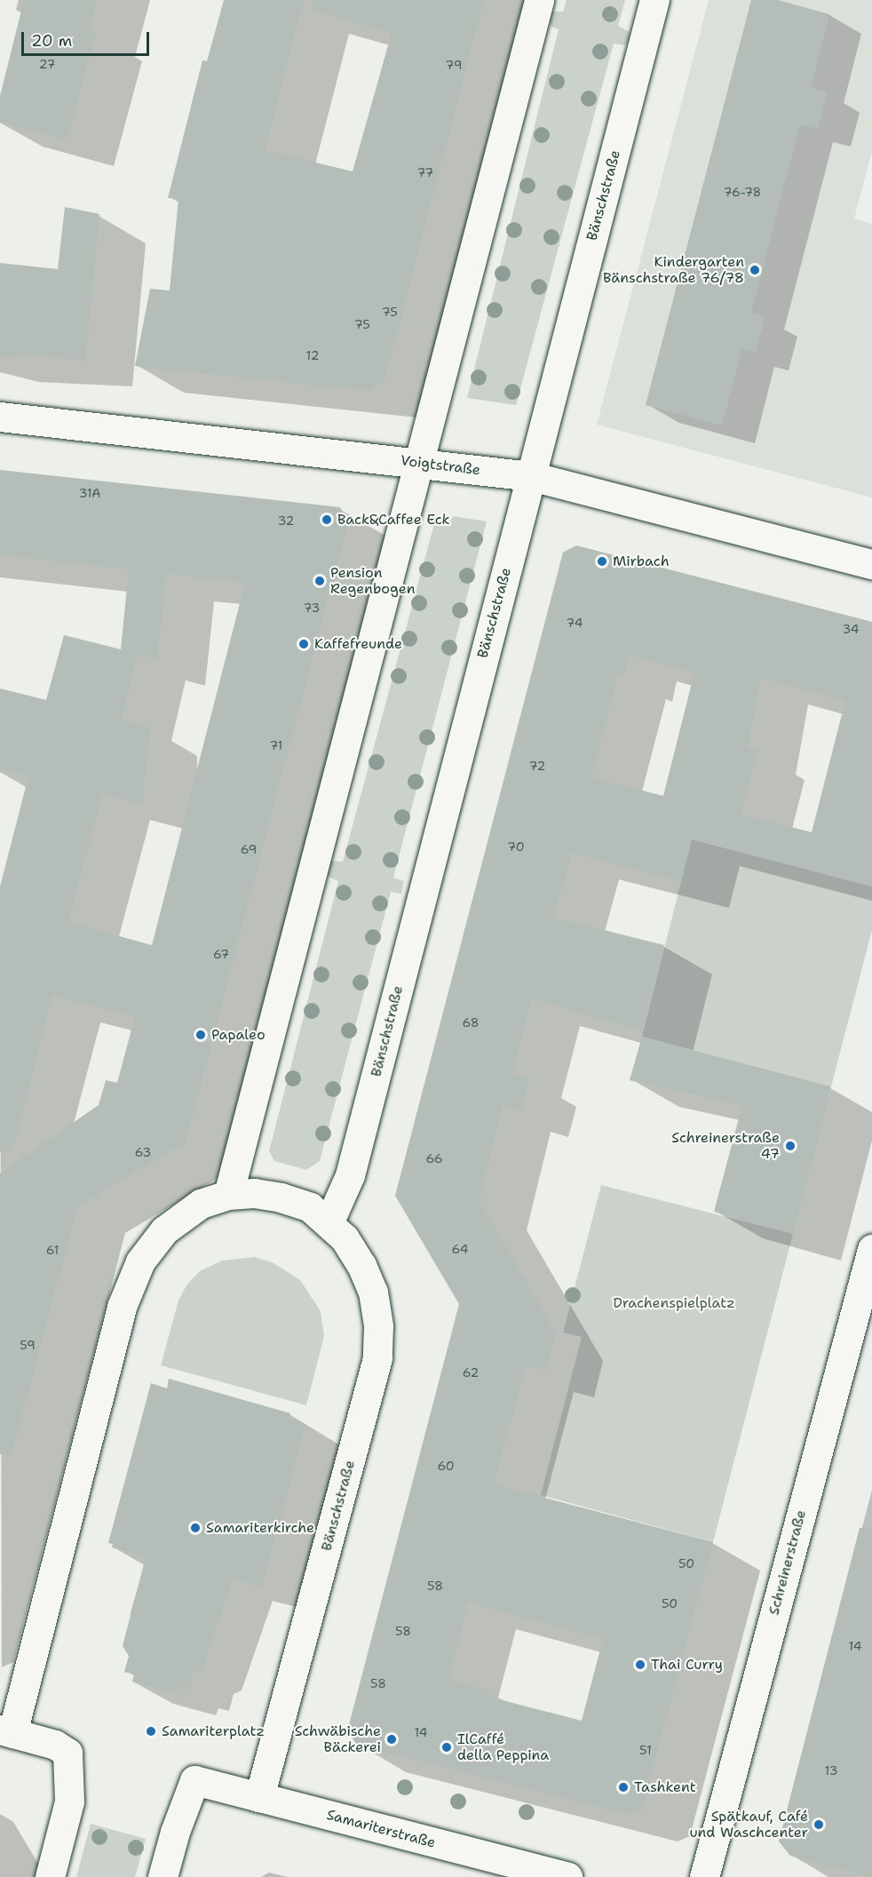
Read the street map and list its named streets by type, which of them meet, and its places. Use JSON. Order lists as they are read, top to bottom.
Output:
{
  "streets": {
    "street": [
      "Bänschstraße",
      "Voigtstraße",
      "Schreinerstraße",
      "Samariterstraße"
    ]
  },
  "crossings": [
    ["Bänschstraße", "Voigtstraße"],
    ["Bänschstraße", "Samariterstraße"]
  ],
  "parks": ["Drachenspielplatz"],
  "places": [
    "Kindergarten Bänschstraße 76/78",
    "Back&Caffee Eck",
    "Mirbach",
    "Pension Regenbogen",
    "Kaffefreunde",
    "Papaleo",
    "Schreinerstraße 47",
    "Samariterkirche",
    "Thai Curry",
    "Samariterplatz",
    "Schwäbische Bäckerei",
    "IlCaffé della Peppina",
    "Tashkent",
    "Spätkauf, Café und Waschcenter"
  ],
  "house_numbers": [
    "27",
    "79",
    "77",
    "76-78",
    "75",
    "75",
    "12",
    "31A",
    "32",
    "73",
    "74",
    "34",
    "71",
    "72",
    "70",
    "69",
    "67",
    "68",
    "63",
    "66",
    "64",
    "61",
    "59",
    "62",
    "60",
    "50",
    "58",
    "50",
    "58",
    "14",
    "58",
    "14",
    "51",
    "13"
  ],
  "scale_bar": "20 m"
}
